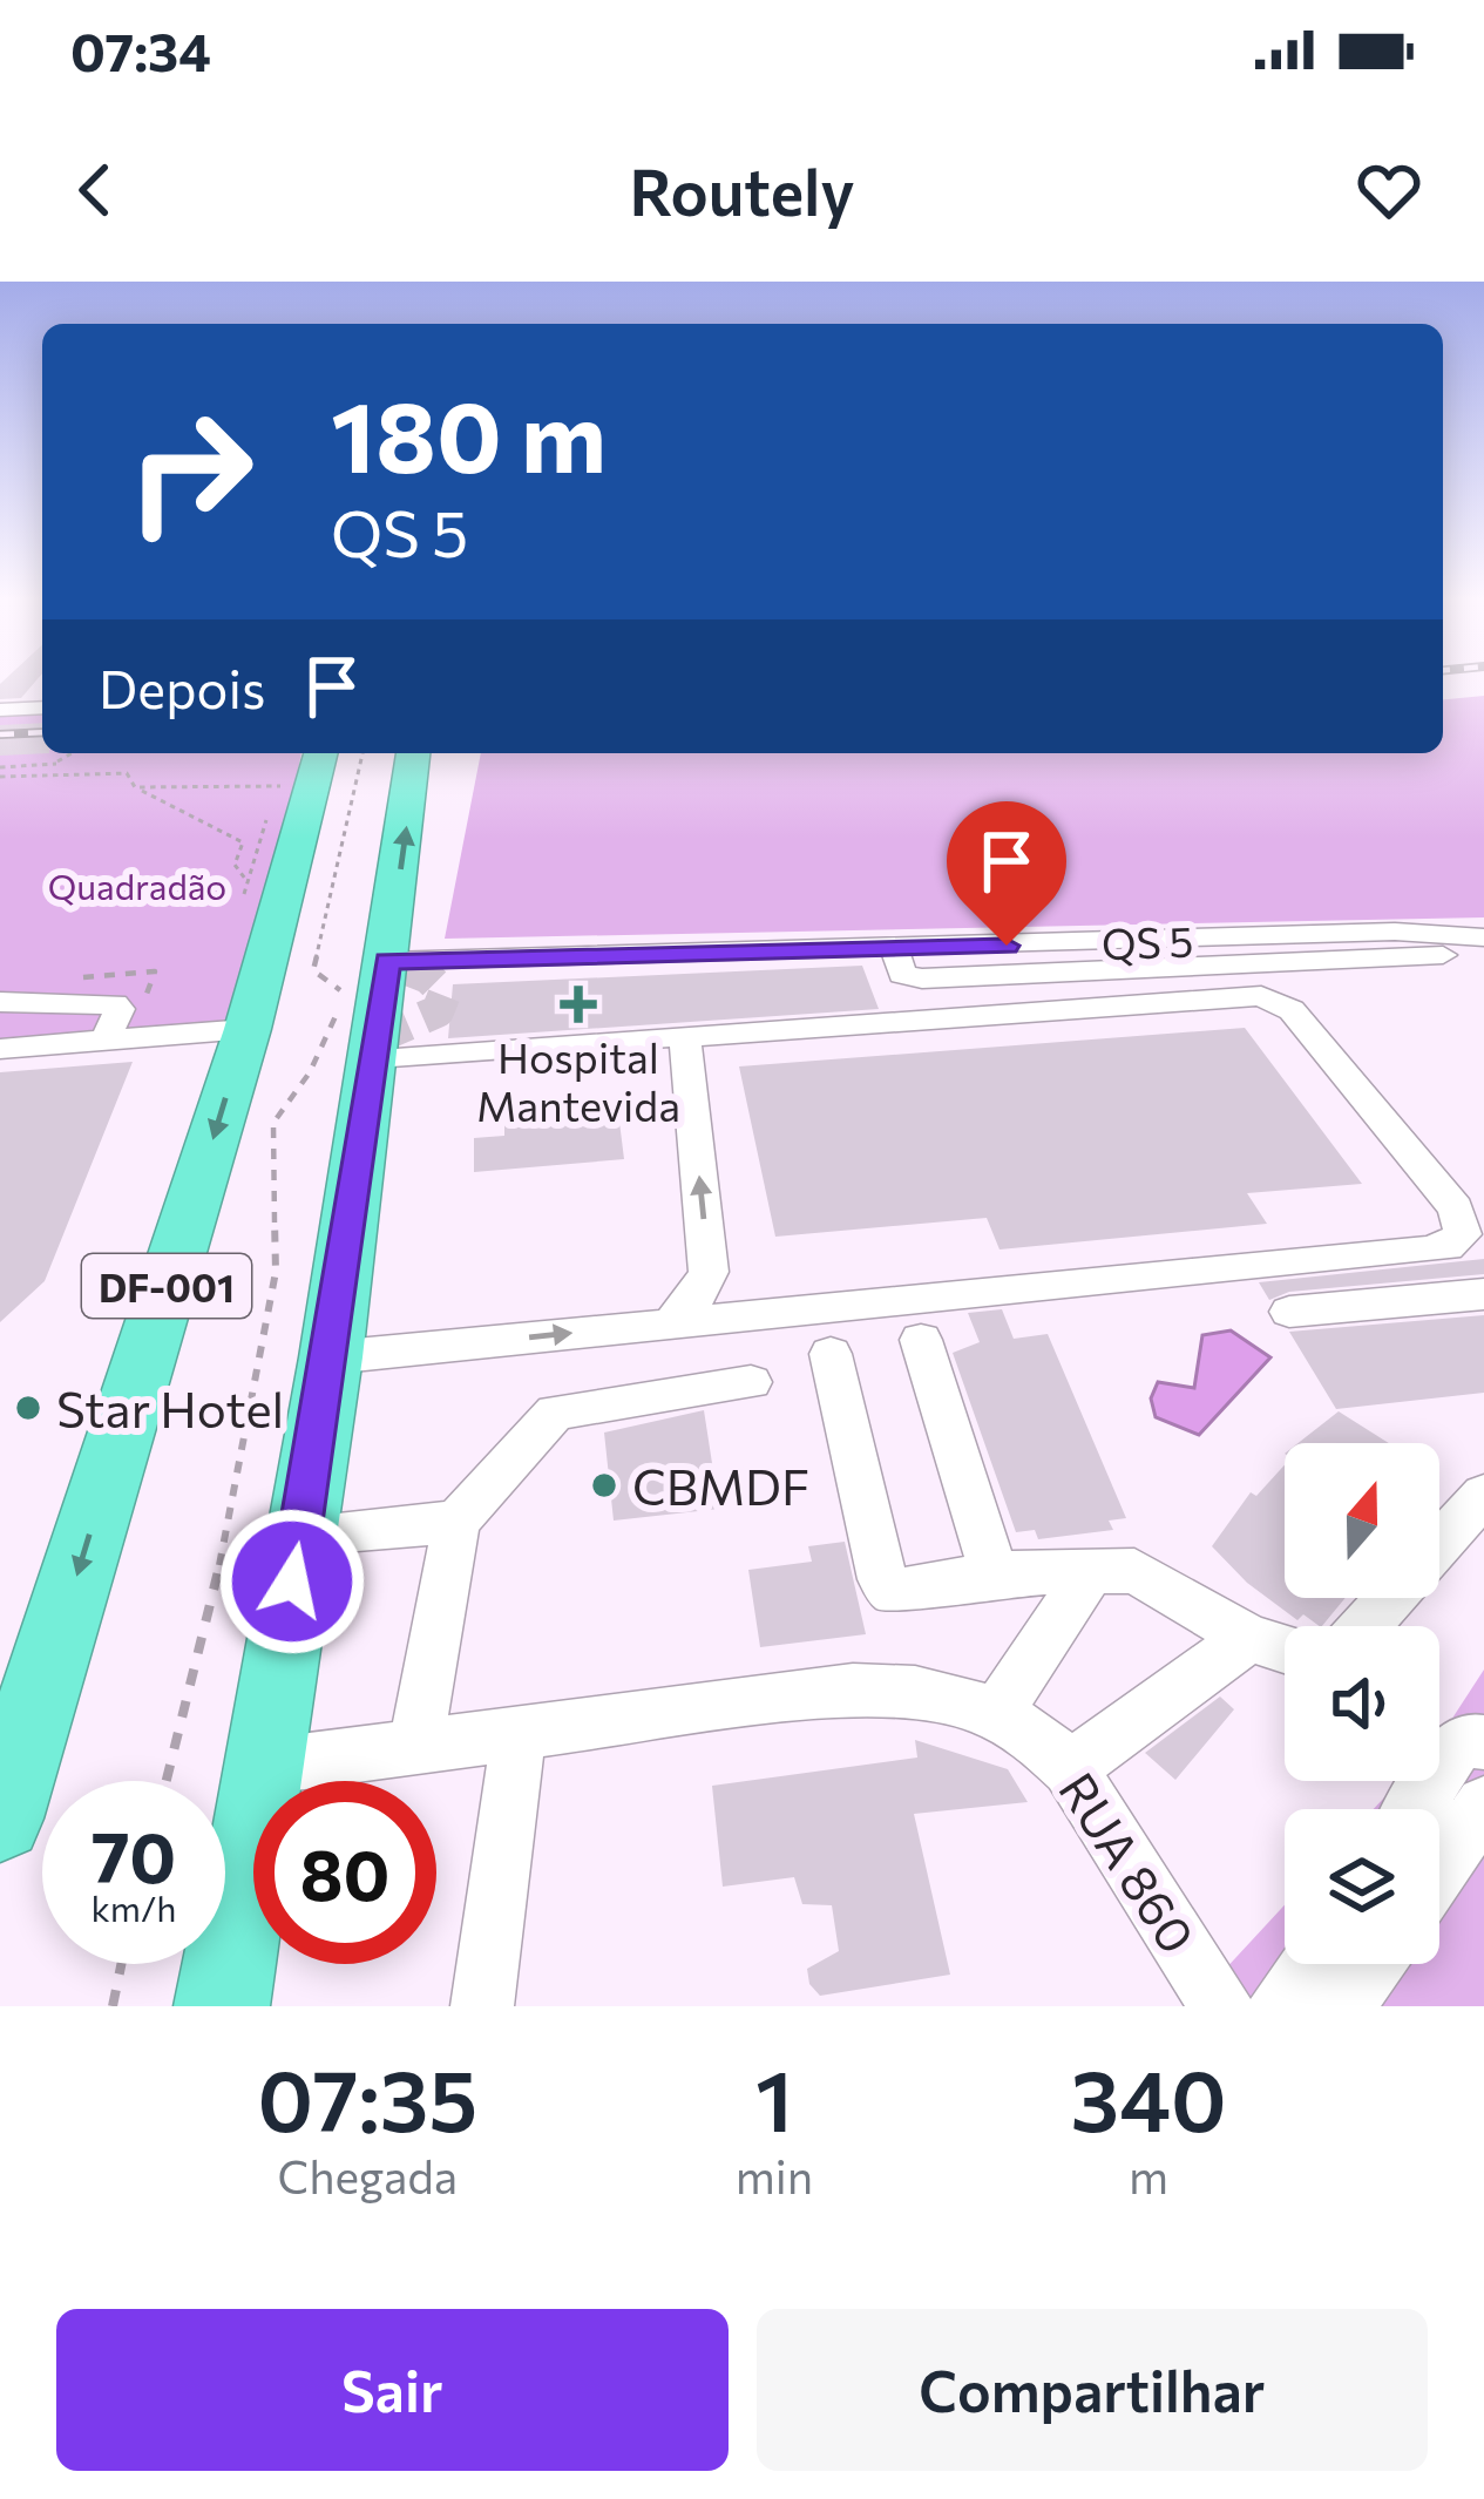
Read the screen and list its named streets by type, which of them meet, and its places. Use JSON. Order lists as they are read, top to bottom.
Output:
{
  "streets": {
    "highway": ["DF-001"],
    "street": ["QS 5", "RUA 860"]
  },
  "parks": ["Quadradão"],
  "places": {
    "health": ["Hospital Mantevida"],
    "other": ["Star Hotel", "CBMDF"]
  },
  "north": "top",
  "page": {
    "status": "07:34",
    "header": "Routely",
    "turn": ["180 m", "QS 5"],
    "then": "Depois",
    "speed": "70 km/h",
    "limit": "80",
    "eta": [
      "07:35",
      "Chegada",
      "1",
      "min",
      "340",
      "m"
    ],
    "buttons": ["Sair", "Compartilhar"]
  }
}
